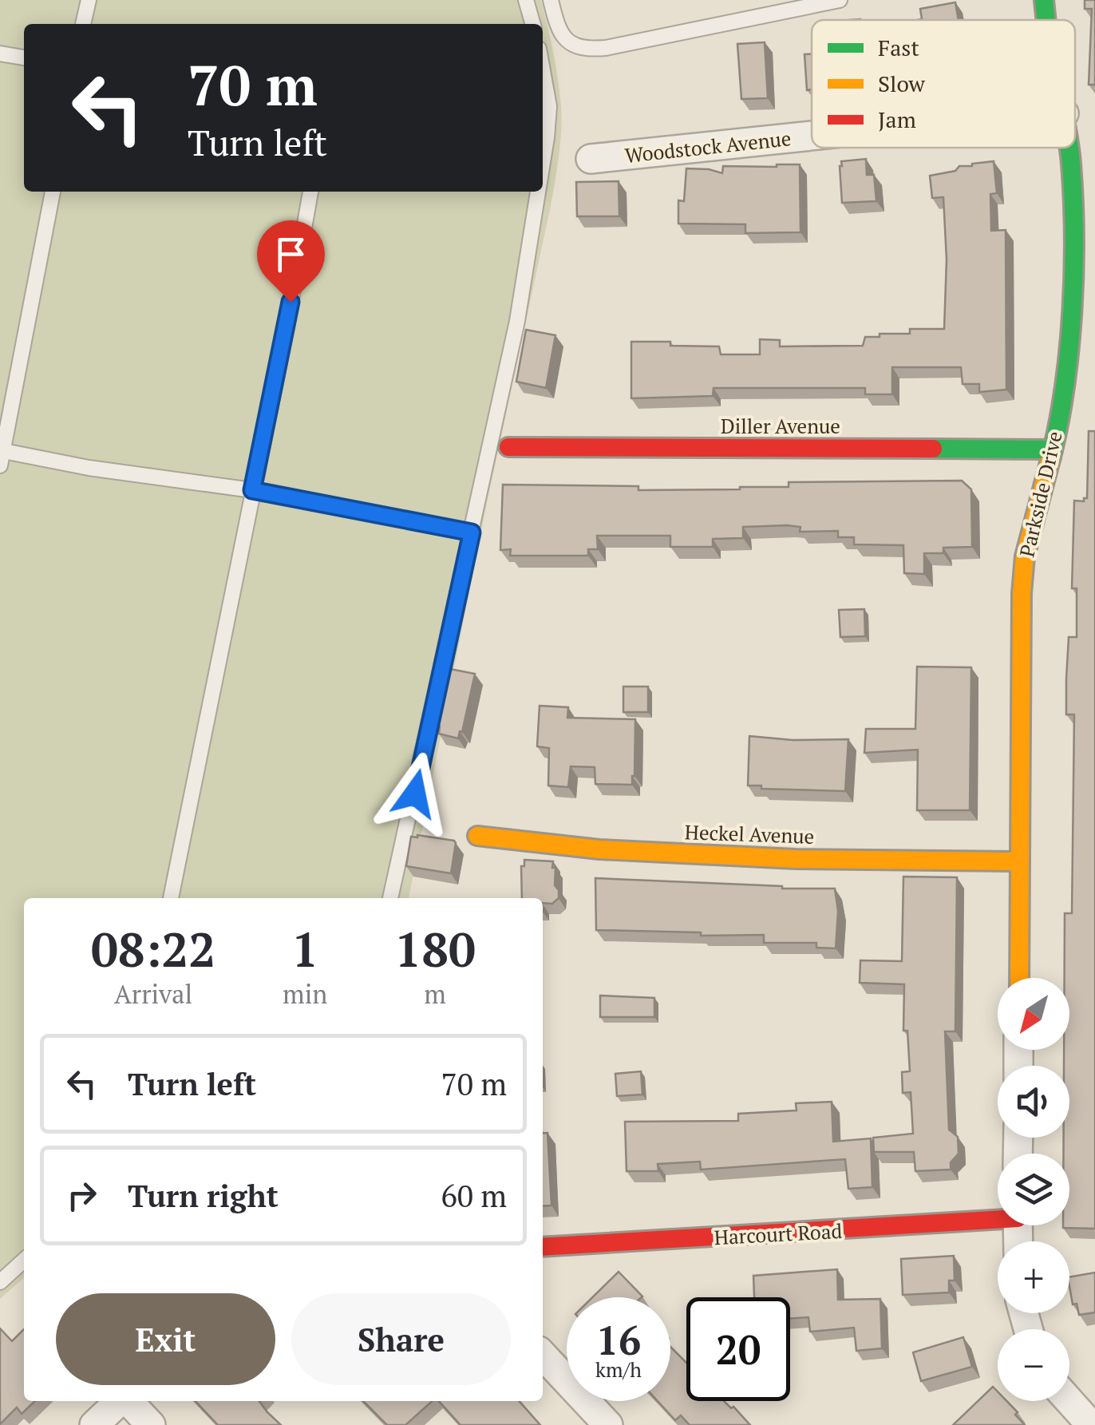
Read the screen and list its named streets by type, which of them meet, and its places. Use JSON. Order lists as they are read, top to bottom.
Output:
{
  "streets": {
    "street": [
      "Woodstock Avenue",
      "Diller Avenue",
      "Parkside Drive",
      "Heckel Avenue",
      "Harcourt Road"
    ]
  },
  "crossings": [
    ["Diller Avenue", "Parkside Drive"],
    ["Parkside Drive", "Heckel Avenue"]
  ],
  "legend": ["Fast", "Slow", "Jam"],
  "north": "bottom left",
  "page": {
    "turn": ["70 m", "Turn left"],
    "eta": [
      "08:22",
      "Arrival",
      "1",
      "min",
      "180",
      "m"
    ],
    "map_buttons": ["+", "−"],
    "list": [
      {
        "name": "Turn left",
        "value": "70 m"
      },
      {
        "name": "Turn right",
        "value": "60 m"
      }
    ],
    "buttons": ["Exit", "Share"],
    "speed": "16 km/h",
    "limit": "20"
  }
}
